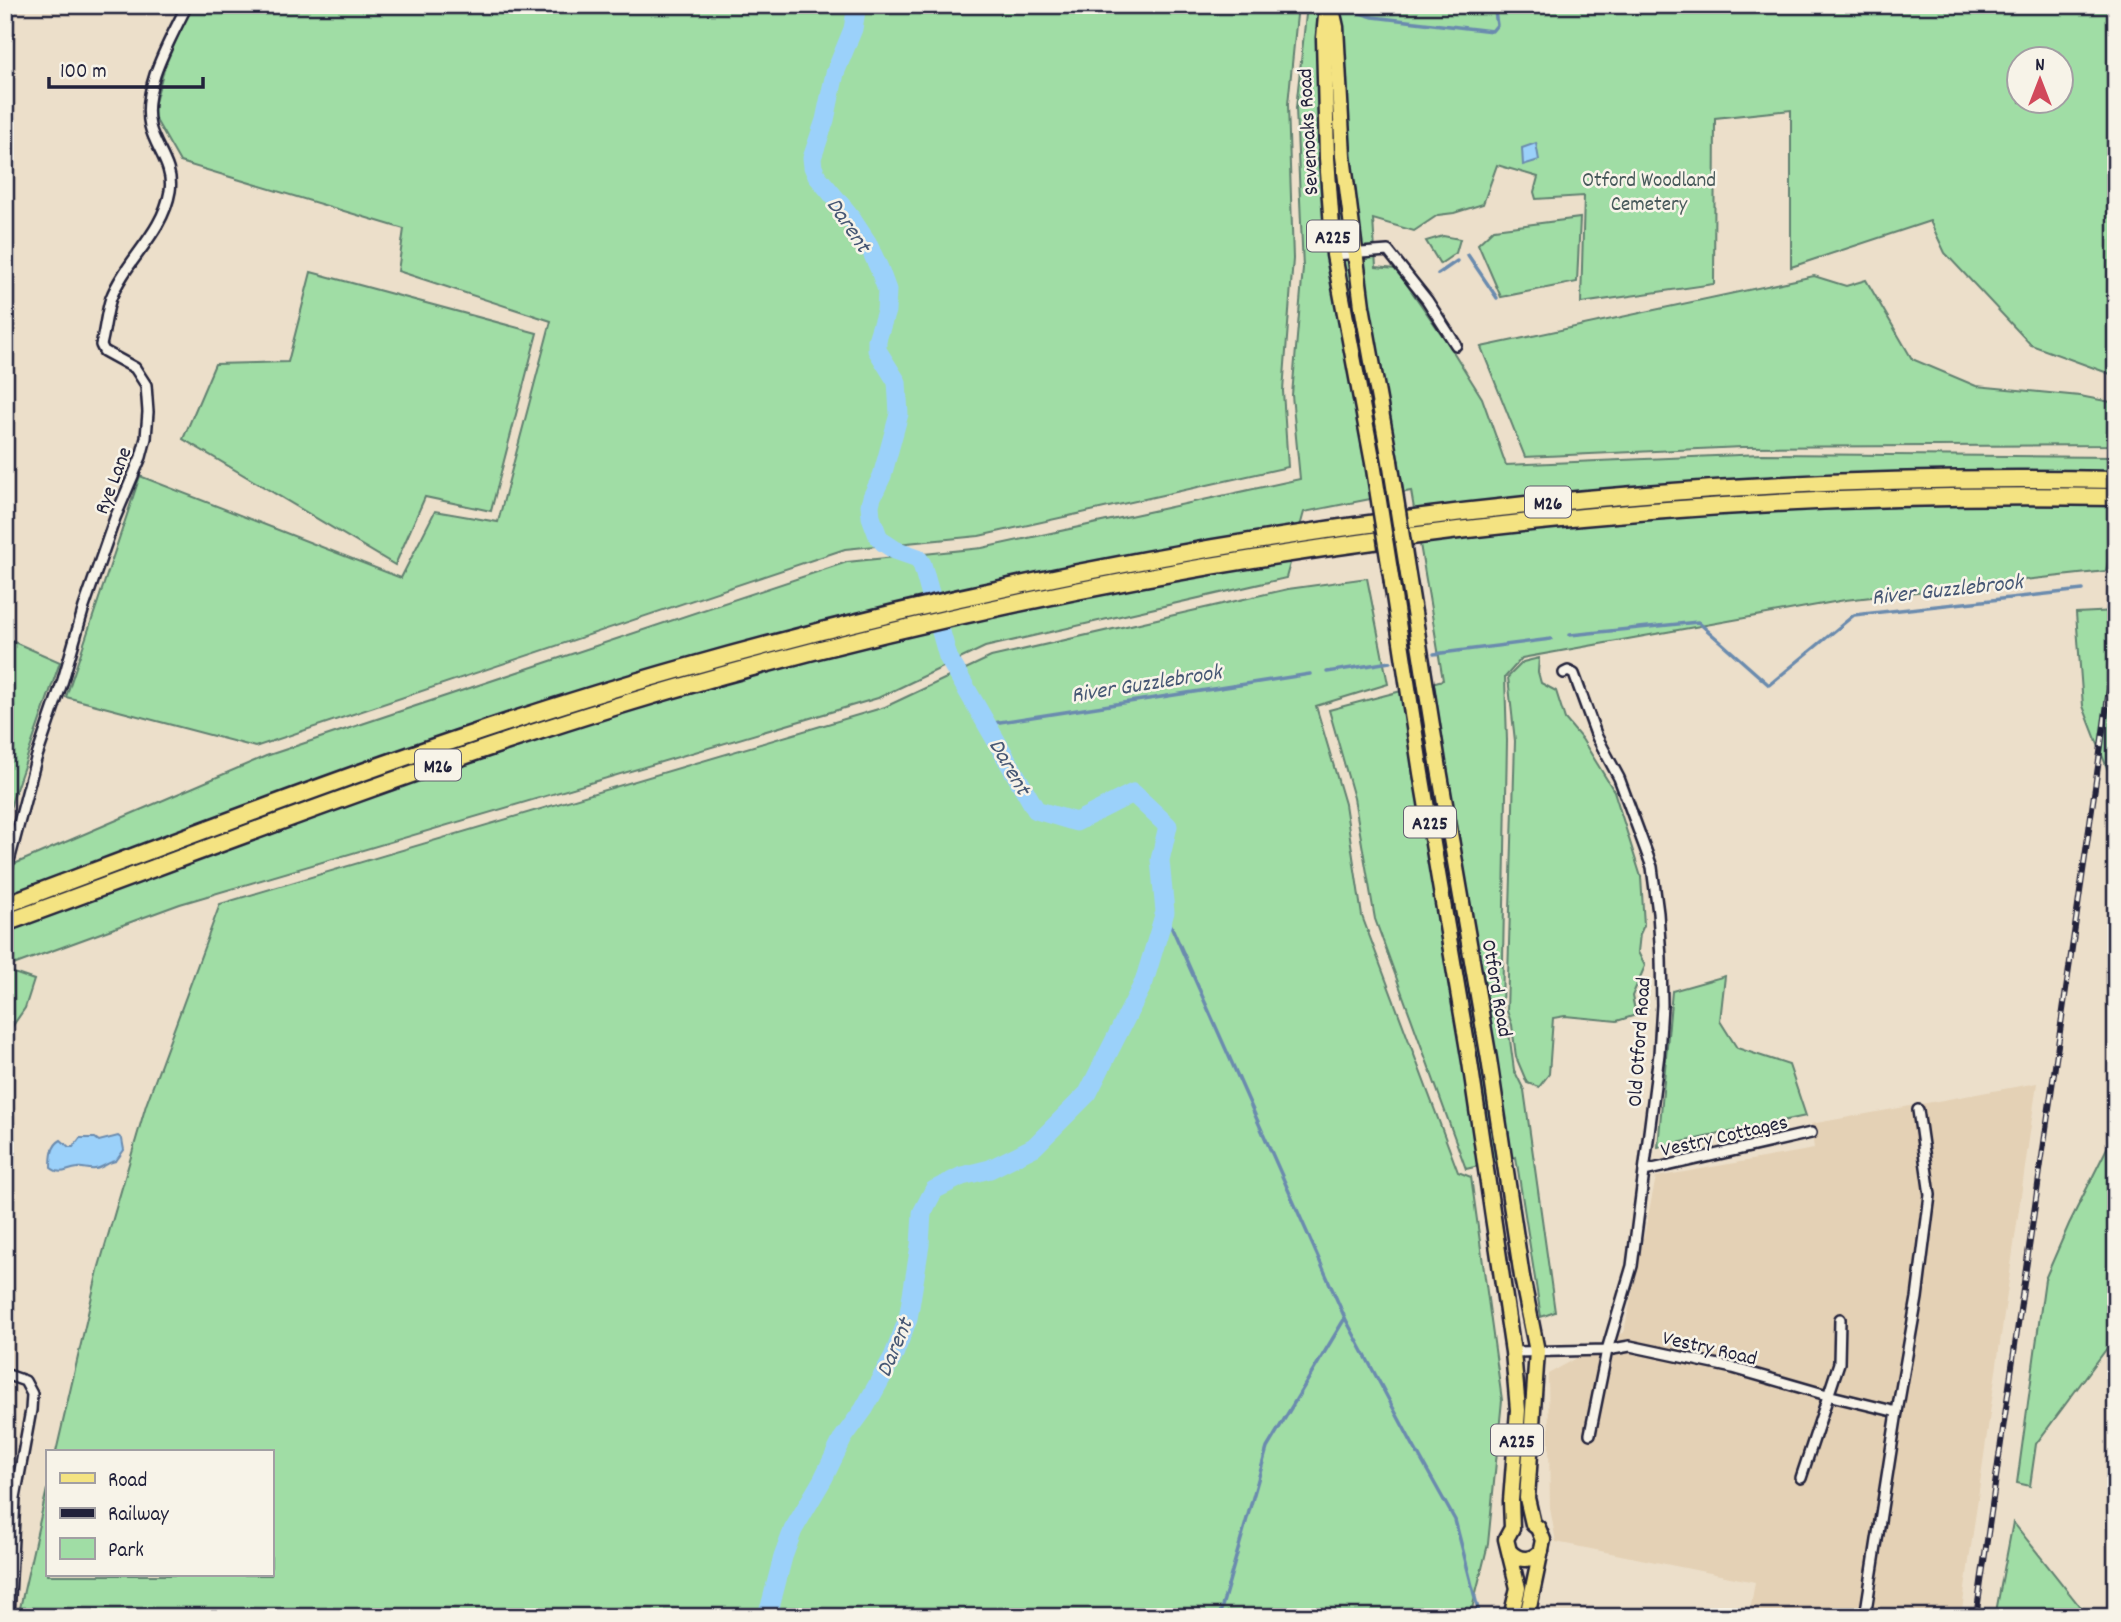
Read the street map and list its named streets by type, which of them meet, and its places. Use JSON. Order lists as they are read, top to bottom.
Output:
{
  "streets": {
    "highway": ["M26"],
    "main road": ["Sevenoaks Road", "A225", "Otford Road"],
    "street": [
      "Rye Lane",
      "Old Otford Road",
      "Vestry Cottages",
      "Vestry Road"
    ]
  },
  "crossings": [
    ["Sevenoaks Road", "Otford Road"],
    ["Otford Road", "Vestry Road"],
    ["Old Otford Road", "Vestry Cottages"],
    ["Old Otford Road", "Vestry Road"]
  ],
  "water": ["Darent", "River Guzzlebrook"],
  "parks": ["Otford Woodland Cemetery"],
  "legend": ["Road", "Railway", "Park"],
  "scale_bar": "100 m",
  "north": "top"
}
